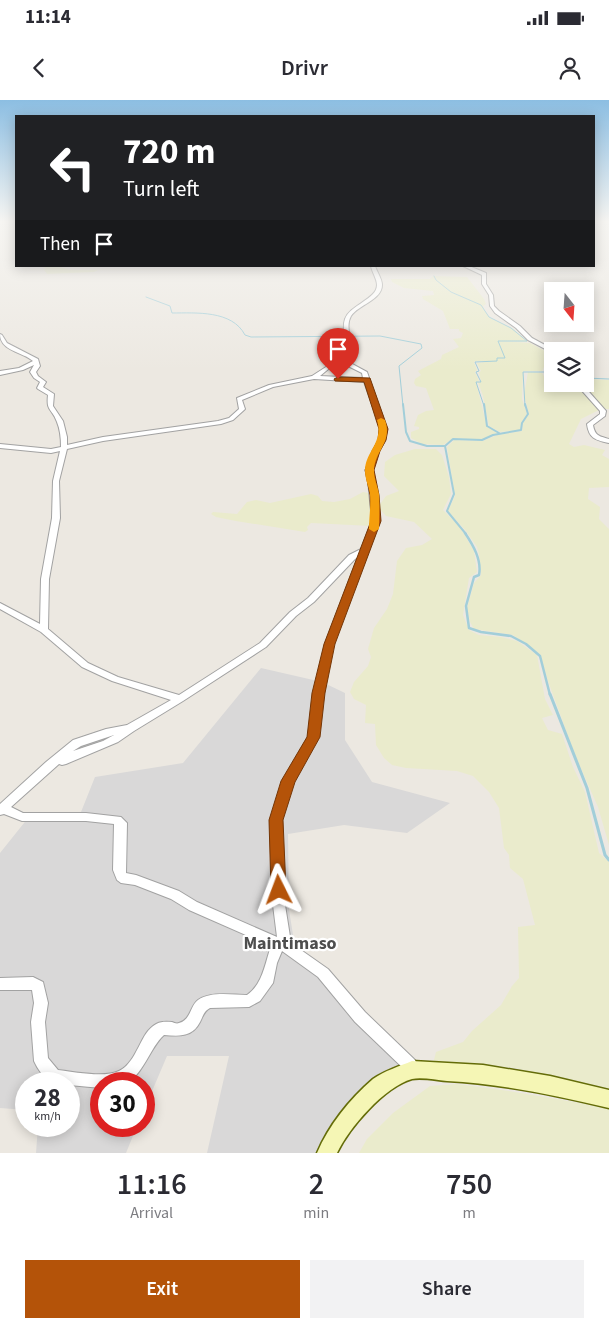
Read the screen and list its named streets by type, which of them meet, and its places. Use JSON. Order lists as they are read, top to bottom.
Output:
{
  "districts": ["Maintimaso"],
  "north": "bottom",
  "page": {
    "status": "11:14",
    "header": "Drivr",
    "turn": ["720 m", "Turn left"],
    "then": "Then",
    "speed": "28 km/h",
    "limit": "30",
    "eta": [
      "11:16",
      "Arrival",
      "2",
      "min",
      "750",
      "m"
    ],
    "buttons": ["Exit", "Share"]
  }
}
